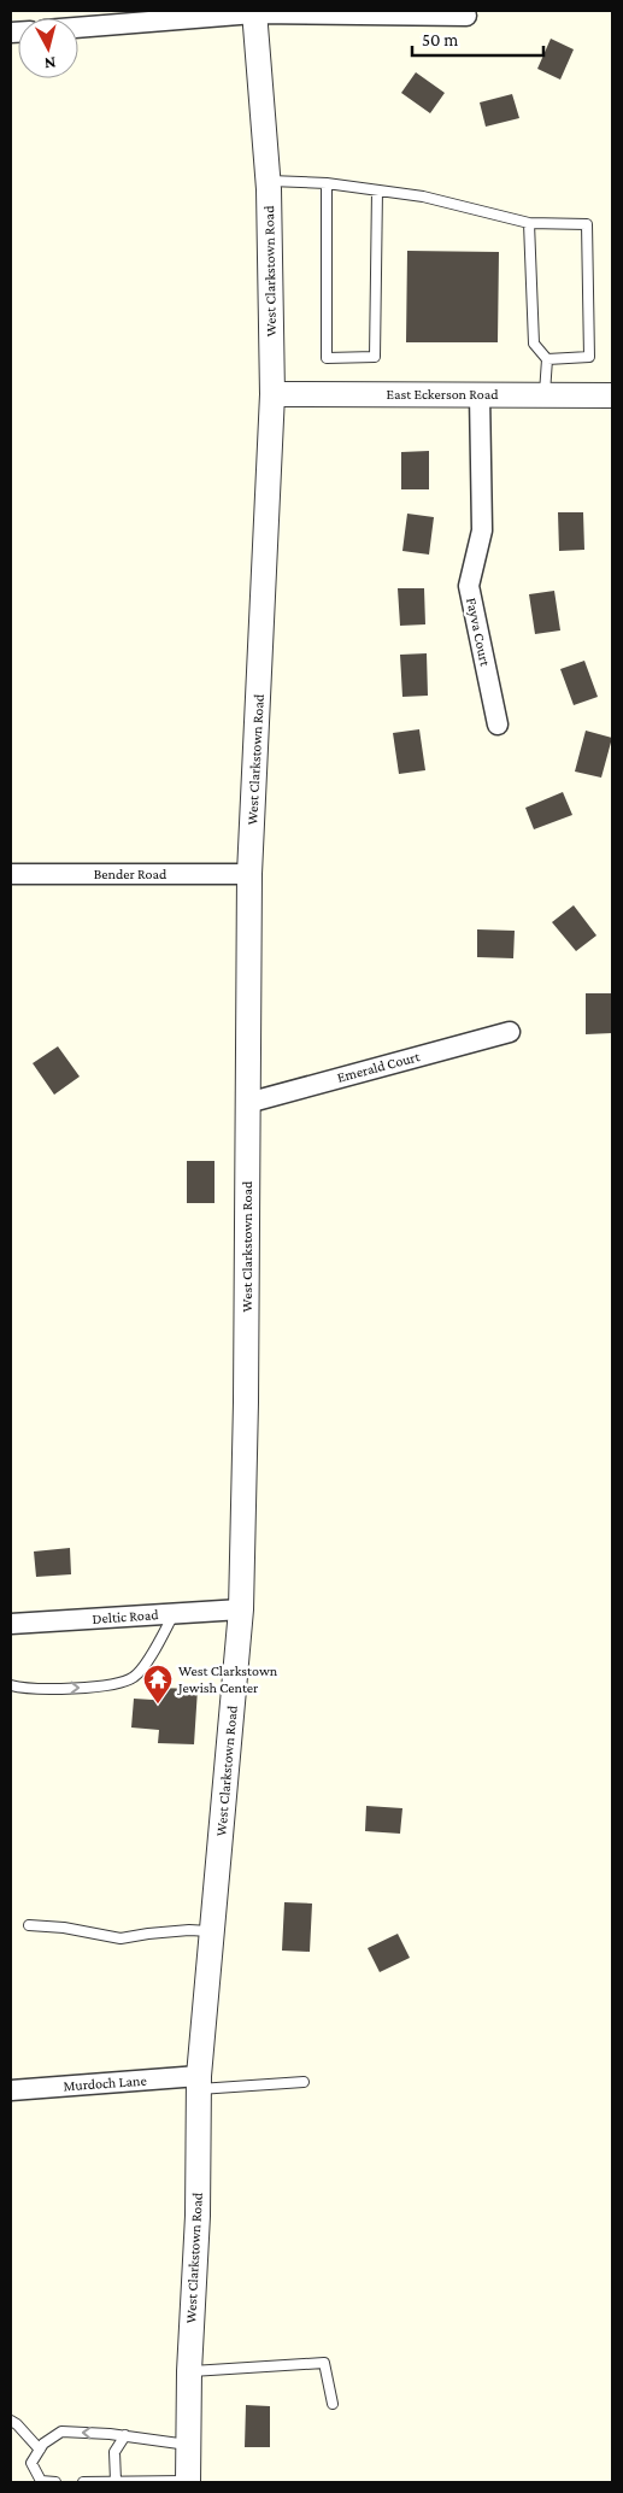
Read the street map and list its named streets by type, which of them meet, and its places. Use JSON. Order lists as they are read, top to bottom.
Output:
{
  "streets": {
    "street": [
      "West Clarkstown Road",
      "East Eckerson Road",
      "Fayva Court",
      "Bender Road",
      "Emerald Court",
      "Deltic Road",
      "Murdoch Lane"
    ]
  },
  "crossings": [
    ["West Clarkstown Road", "East Eckerson Road"],
    ["West Clarkstown Road", "Bender Road"],
    ["West Clarkstown Road", "Emerald Court"],
    ["West Clarkstown Road", "Deltic Road"],
    ["West Clarkstown Road", "Murdoch Lane"],
    ["East Eckerson Road", "Fayva Court"]
  ],
  "places": {
    "temple": ["West Clarkstown Jewish Center"]
  },
  "scale_bar": "50 m",
  "north": "bottom"
}
